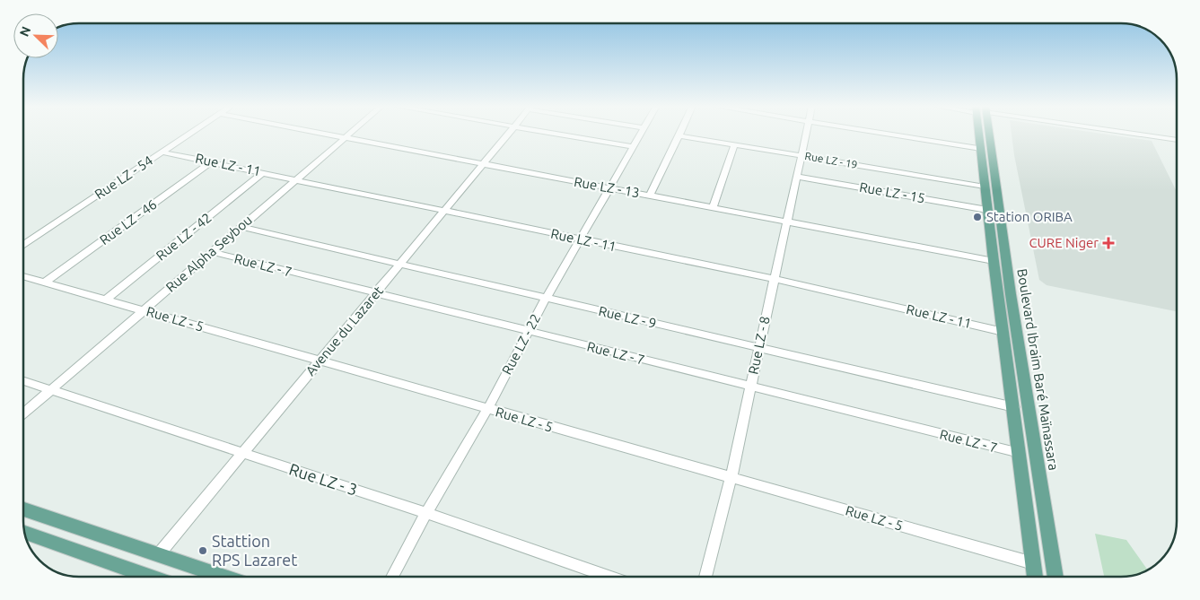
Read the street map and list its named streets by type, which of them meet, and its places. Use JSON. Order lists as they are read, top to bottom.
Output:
{
  "streets": {
    "main road": ["Boulevard Ibraim Baré Maïnassara"],
    "street": [
      "Rue LZ - 19",
      "Rue LZ - 11",
      "Rue LZ - 54",
      "Rue LZ - 13",
      "Rue LZ - 15",
      "Rue LZ - 46",
      "Rue LZ - 42",
      "Rue Alpha Seybou",
      "Rue LZ - 7",
      "Rue LZ - 9",
      "Rue LZ - 5",
      "Avenue du Lazaret",
      "Rue LZ - 22",
      "Rue LZ - 8",
      "Rue LZ - 3"
    ]
  },
  "crossings": [
    ["Rue LZ - 19", "Rue LZ - 8"],
    ["Rue LZ - 19", "Boulevard Ibraim Baré Maïnassara"],
    ["Rue LZ - 11", "Rue LZ - 54"],
    ["Rue LZ - 11", "Rue LZ - 46"],
    ["Rue LZ - 11", "Rue LZ - 42"],
    ["Rue LZ - 11", "Rue Alpha Seybou"],
    ["Rue LZ - 11", "Avenue du Lazaret"],
    ["Rue LZ - 11", "Rue LZ - 22"],
    ["Rue LZ - 11", "Rue LZ - 8"],
    ["Rue LZ - 11", "Boulevard Ibraim Baré Maïnassara"],
    ["Rue LZ - 13", "Rue Alpha Seybou"],
    ["Rue LZ - 13", "Avenue du Lazaret"],
    ["Rue LZ - 13", "Rue LZ - 22"],
    ["Rue LZ - 13", "Rue LZ - 8"],
    ["Rue LZ - 13", "Boulevard Ibraim Baré Maïnassara"],
    ["Rue LZ - 15", "Rue LZ - 8"],
    ["Rue LZ - 15", "Boulevard Ibraim Baré Maïnassara"],
    ["Rue LZ - 46", "Rue LZ - 5"],
    ["Rue LZ - 42", "Rue LZ - 5"],
    ["Rue Alpha Seybou", "Rue LZ - 7"],
    ["Rue Alpha Seybou", "Rue LZ - 9"],
    ["Rue Alpha Seybou", "Rue LZ - 5"],
    ["Rue Alpha Seybou", "Rue LZ - 3"],
    ["Rue LZ - 7", "Avenue du Lazaret"],
    ["Rue LZ - 7", "Rue LZ - 22"],
    ["Rue LZ - 7", "Rue LZ - 8"],
    ["Rue LZ - 7", "Boulevard Ibraim Baré Maïnassara"],
    ["Rue LZ - 9", "Avenue du Lazaret"],
    ["Rue LZ - 9", "Rue LZ - 22"],
    ["Rue LZ - 9", "Rue LZ - 8"],
    ["Rue LZ - 9", "Boulevard Ibraim Baré Maïnassara"],
    ["Rue LZ - 5", "Avenue du Lazaret"],
    ["Rue LZ - 5", "Rue LZ - 22"],
    ["Rue LZ - 5", "Rue LZ - 8"],
    ["Rue LZ - 5", "Boulevard Ibraim Baré Maïnassara"],
    ["Avenue du Lazaret", "Rue LZ - 3"],
    ["Rue LZ - 22", "Rue LZ - 3"]
  ],
  "places": {
    "other": ["Station ORIBA", "Stattion RPS Lazaret"],
    "health": ["CURE Niger"]
  },
  "north": "top left"
}
